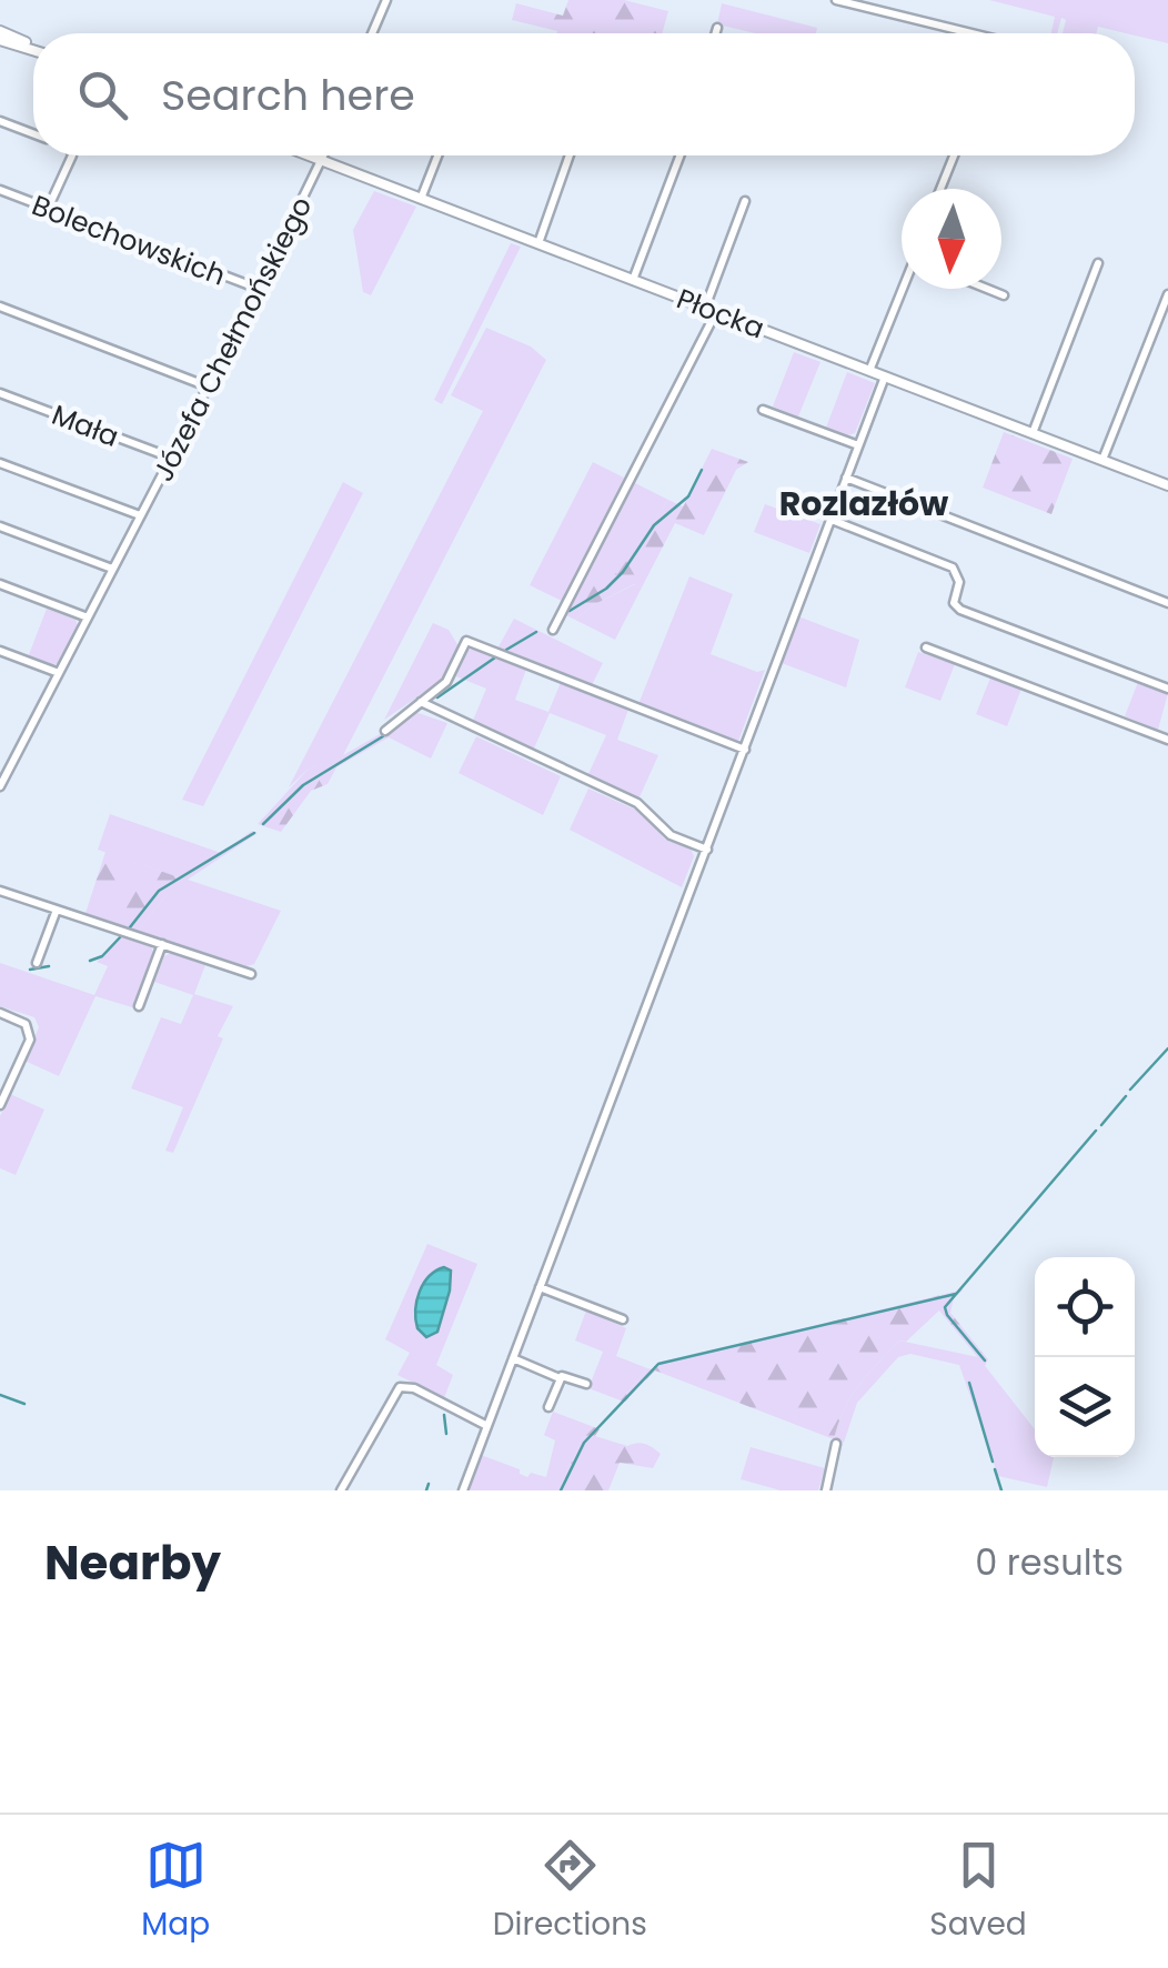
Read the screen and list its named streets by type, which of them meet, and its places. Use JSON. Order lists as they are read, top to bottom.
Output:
{
  "streets": {
    "street": [
      "Bolechowskich",
      "Płocka",
      "Józefa Chełmońskiego",
      "Mała"
    ]
  },
  "crossings": [
    ["Bolechowskich", "Józefa Chełmońskiego"],
    ["Płocka", "Józefa Chełmońskiego"],
    ["Józefa Chełmońskiego", "Mała"]
  ],
  "districts": ["Rozlazłów"],
  "north": "bottom",
  "page": {
    "search": "Search here",
    "heading": ["Nearby", "0 results"],
    "nav": ["Map", "Directions", "Saved"]
  }
}
